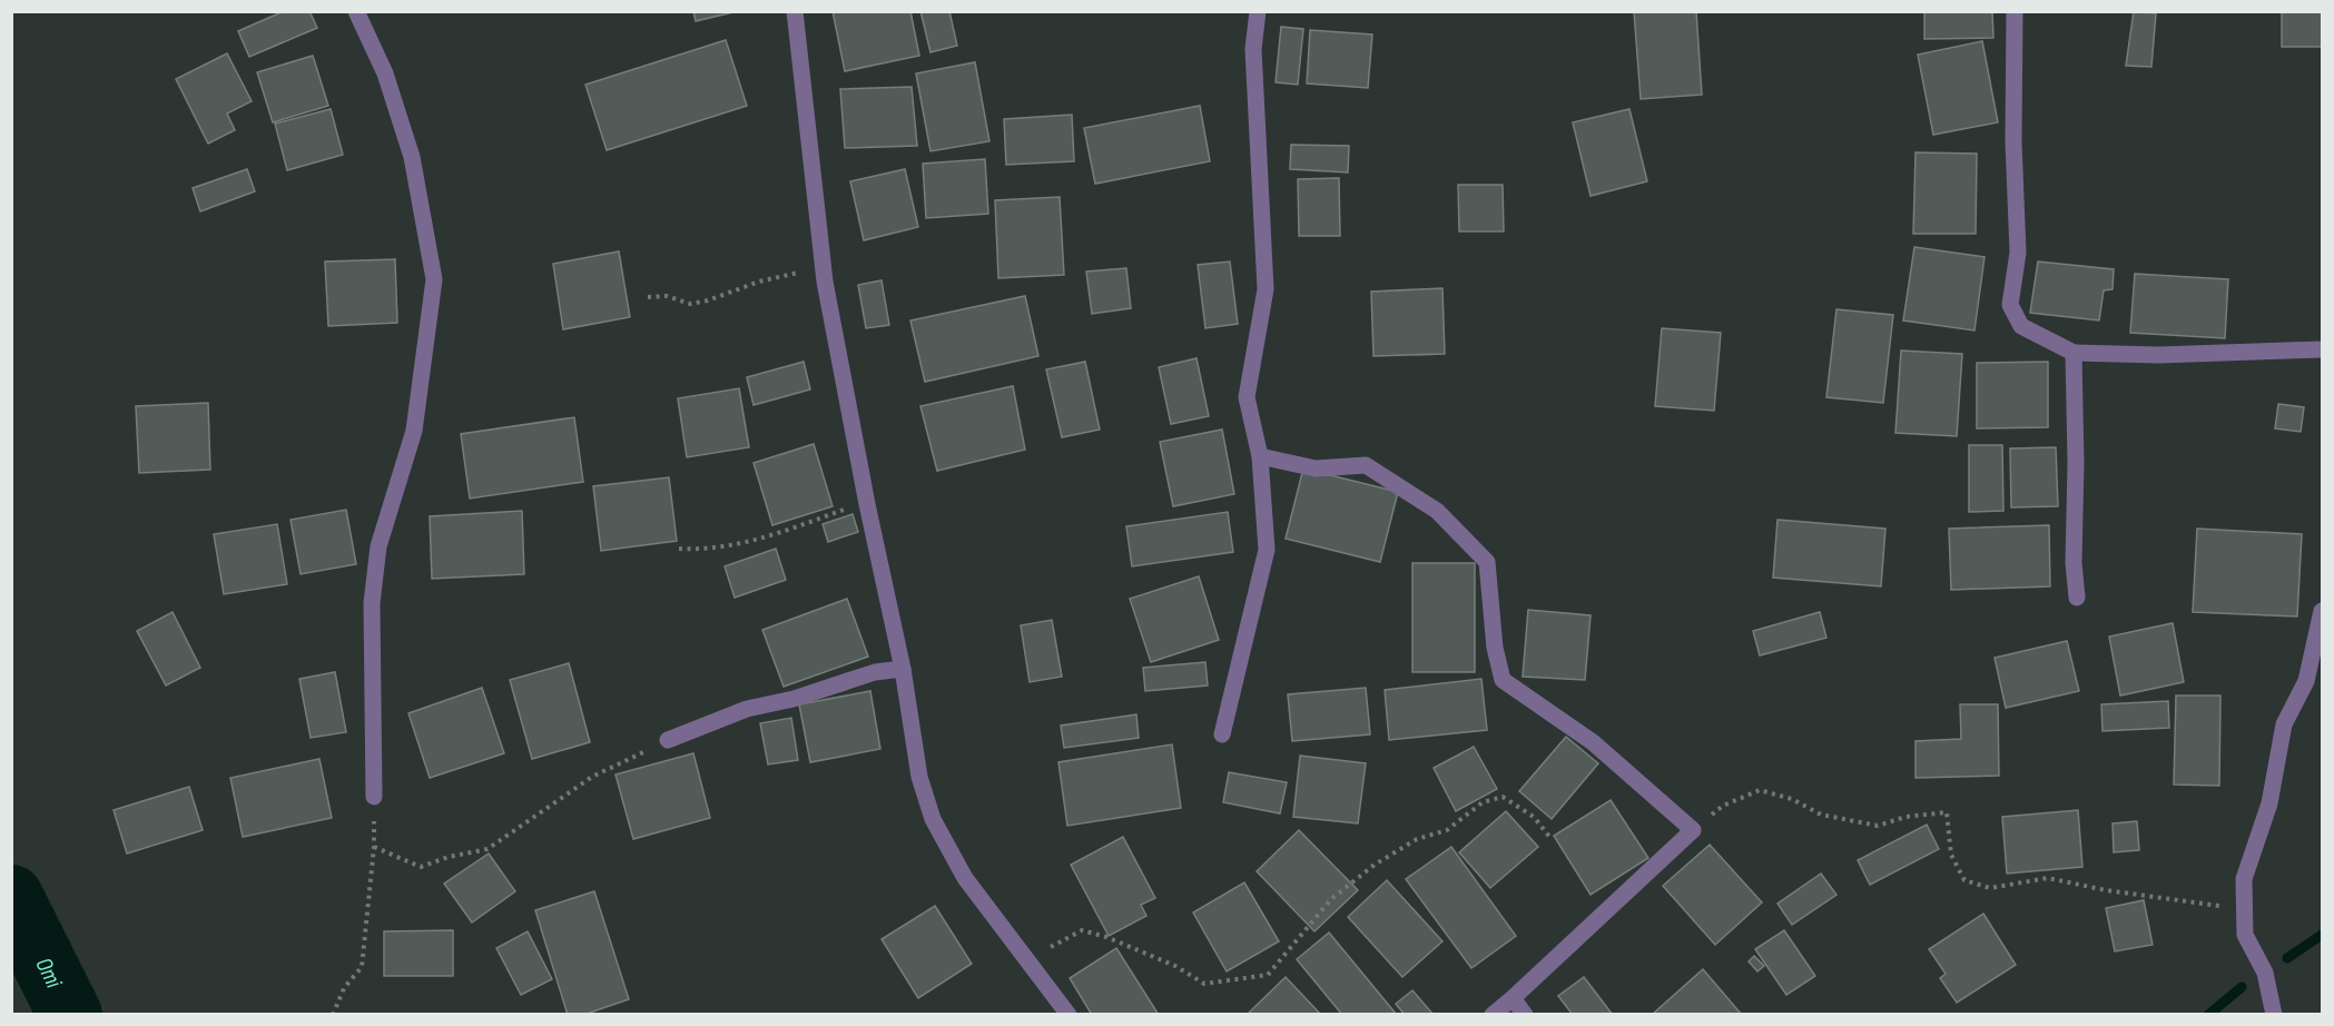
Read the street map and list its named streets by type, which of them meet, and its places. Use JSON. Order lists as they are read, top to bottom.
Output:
{
  "water": ["Omi"]
}
